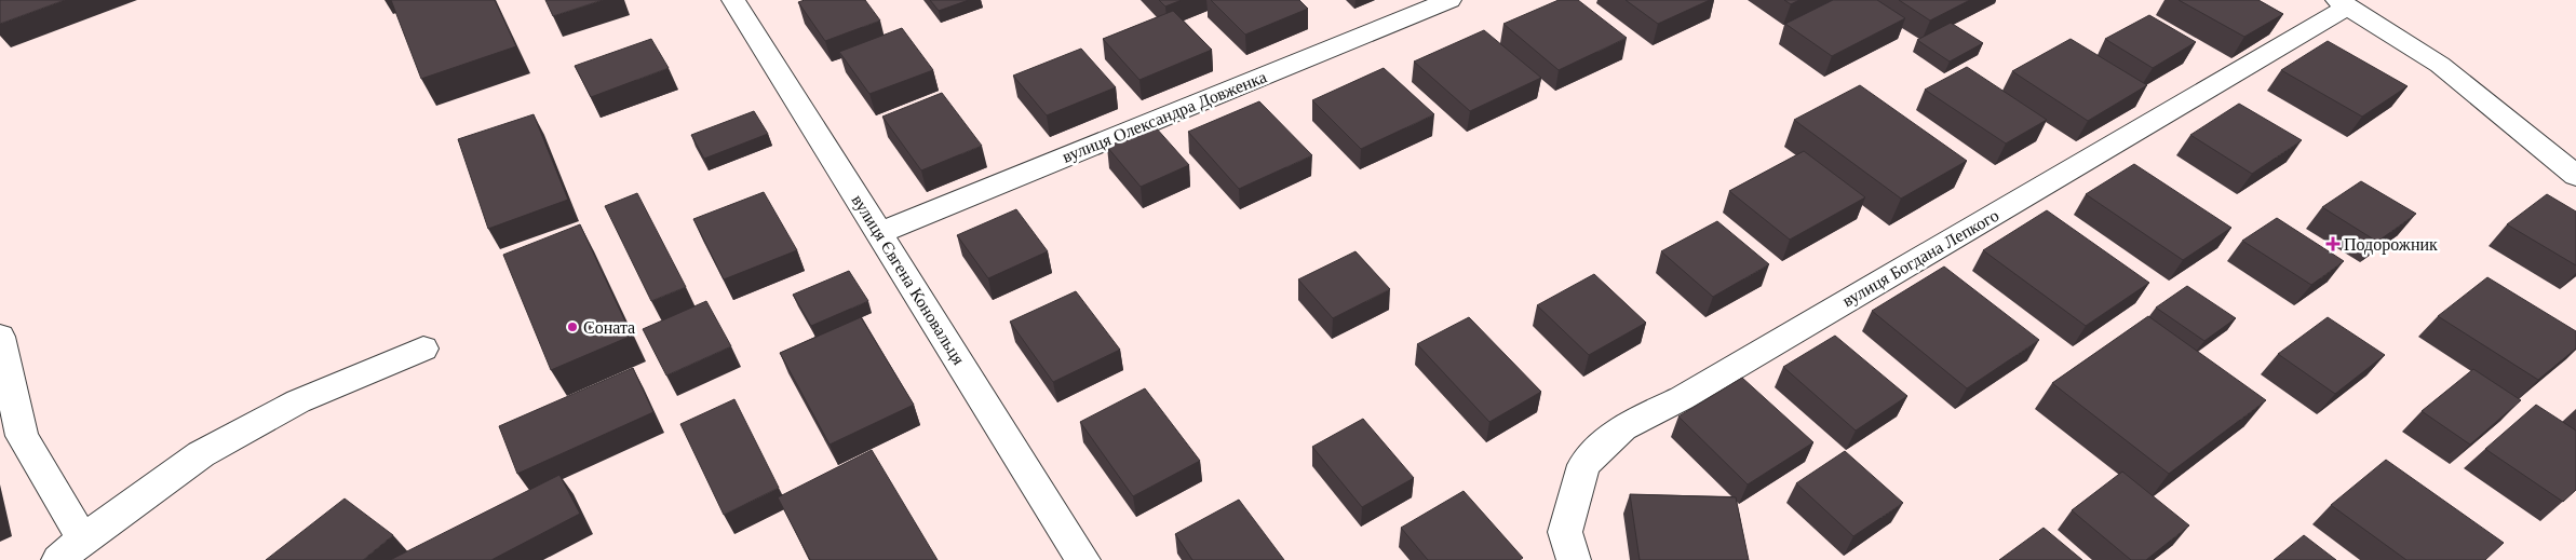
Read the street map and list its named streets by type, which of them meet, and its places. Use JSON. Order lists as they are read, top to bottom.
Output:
{
  "streets": {
    "street": ["вулиця Олександра Довженка", "вулиця Богдана Лепкого", "вулиця Євгена Коновальця"]
  },
  "crossings": [
    ["вулиця Олександра Довженка", "вулиця Євгена Коновальця"]
  ],
  "places": {
    "health": ["Подорожник"],
    "other": ["Соната"]
  }
}
